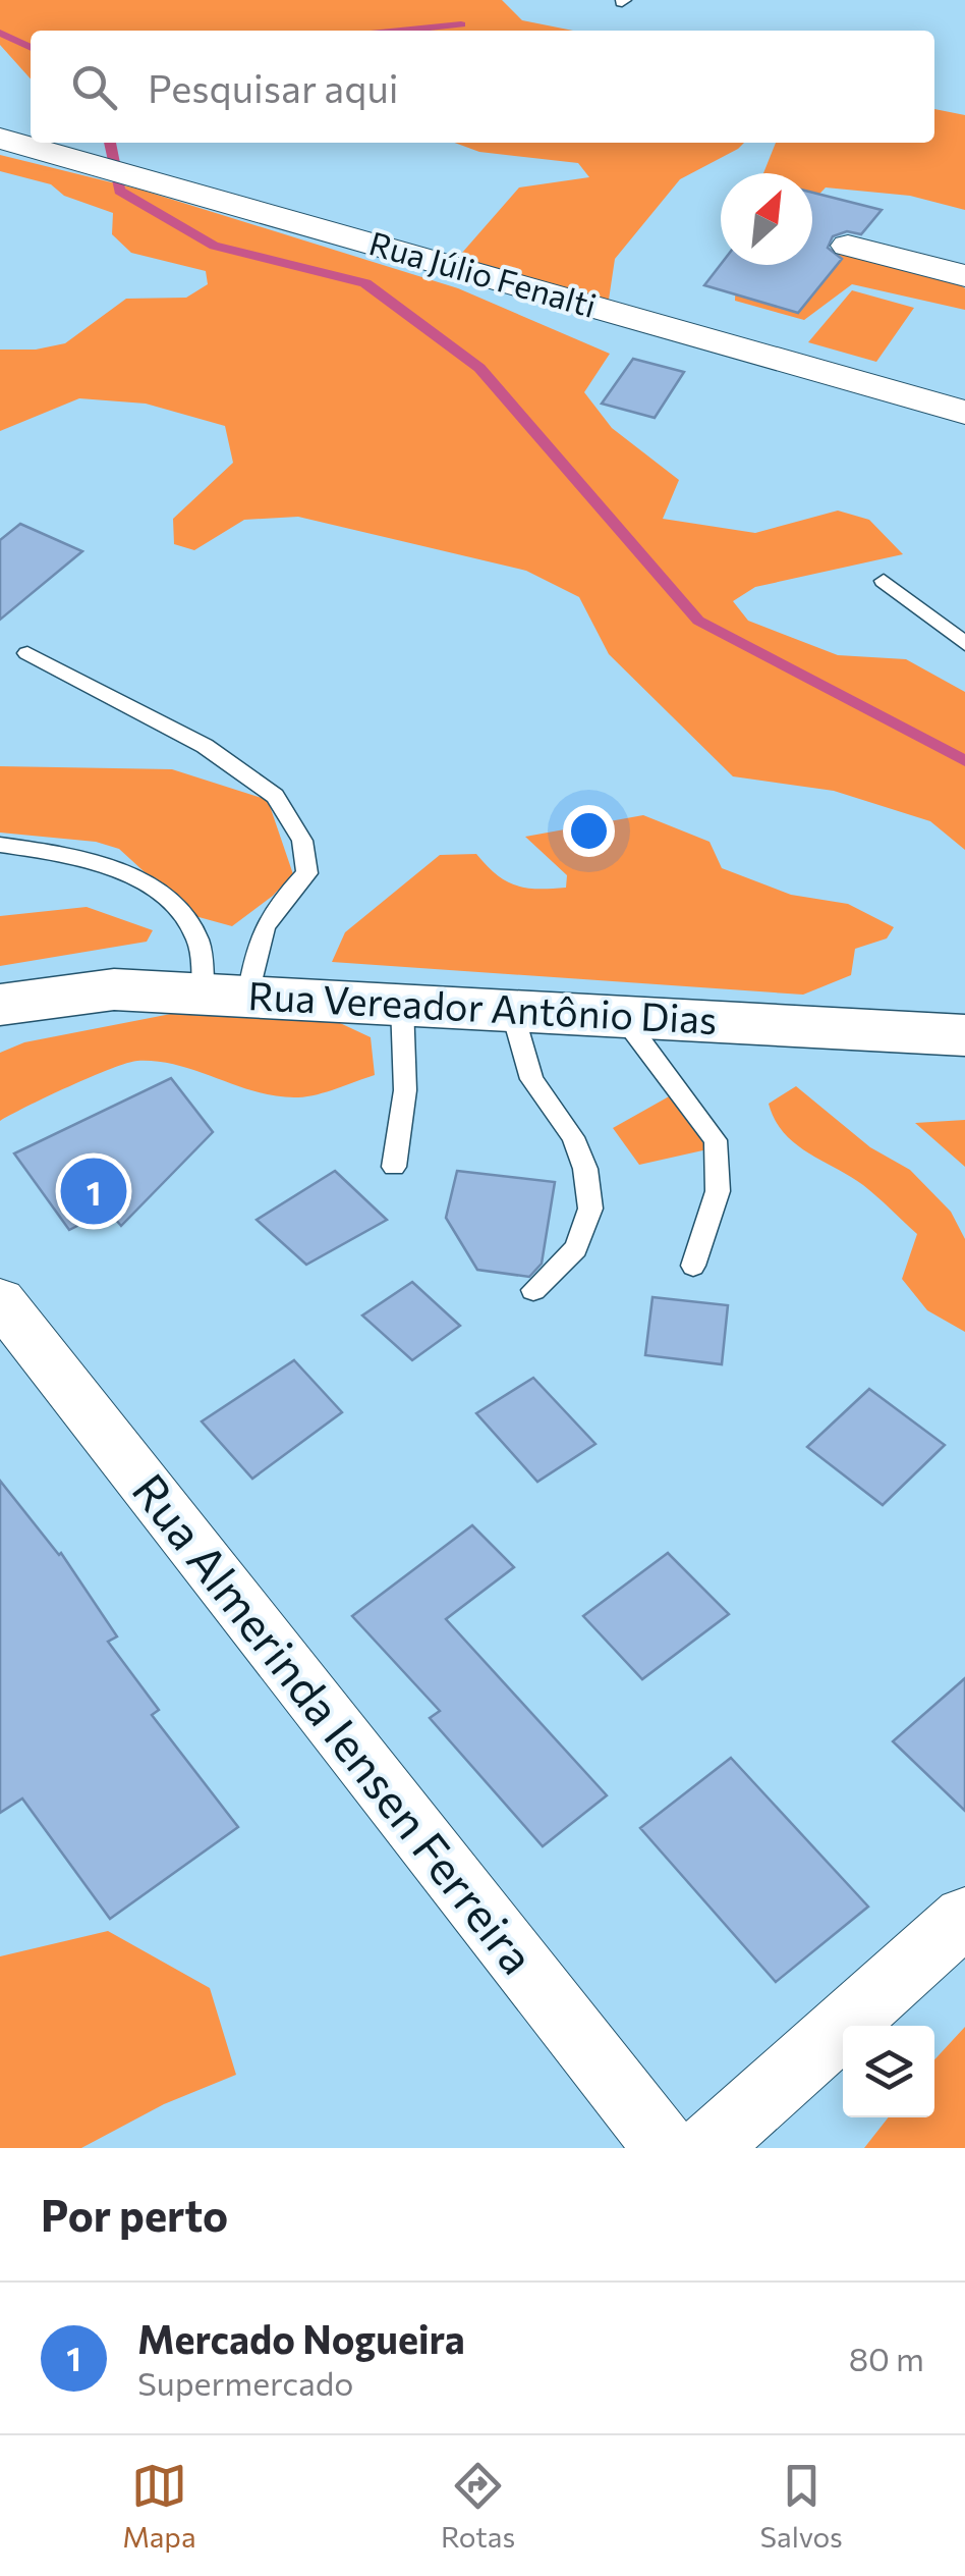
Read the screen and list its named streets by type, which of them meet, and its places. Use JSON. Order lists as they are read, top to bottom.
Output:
{
  "streets": {
    "street": ["Rua Júlio Fenalti", "Rua Vereador Antônio Dias", "Rua Almerinda Iensen Ferreira"]
  },
  "north": "top right",
  "page": {
    "search": "Pesquisar aqui",
    "pins": "1",
    "heading": "Por perto",
    "list": [
      {
        "mark": "1",
        "name": "Mercado Nogueira",
        "note": "Supermercado",
        "value": "80 m"
      }
    ],
    "nav": ["Mapa", "Rotas", "Salvos"]
  }
}
